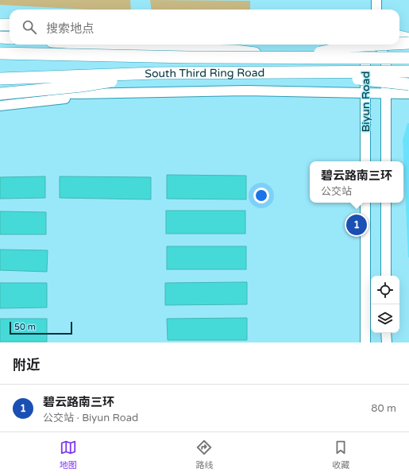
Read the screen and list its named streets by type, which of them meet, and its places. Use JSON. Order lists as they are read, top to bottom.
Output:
{
  "streets": {
    "highway": ["South Third Ring Road"],
    "street": ["Biyun Road"]
  },
  "scale_bar": "50 m",
  "page": {
    "search": "搜索地点",
    "popup": ["碧云路南三环", "公交站"],
    "pins": "1",
    "scale": "50 m",
    "heading": "附近",
    "list": [
      {
        "mark": "1",
        "name": "碧云路南三环",
        "note": "公交站 · Biyun Road",
        "value": "80 m"
      }
    ],
    "nav": ["地图", "路线", "收藏"]
  }
}
